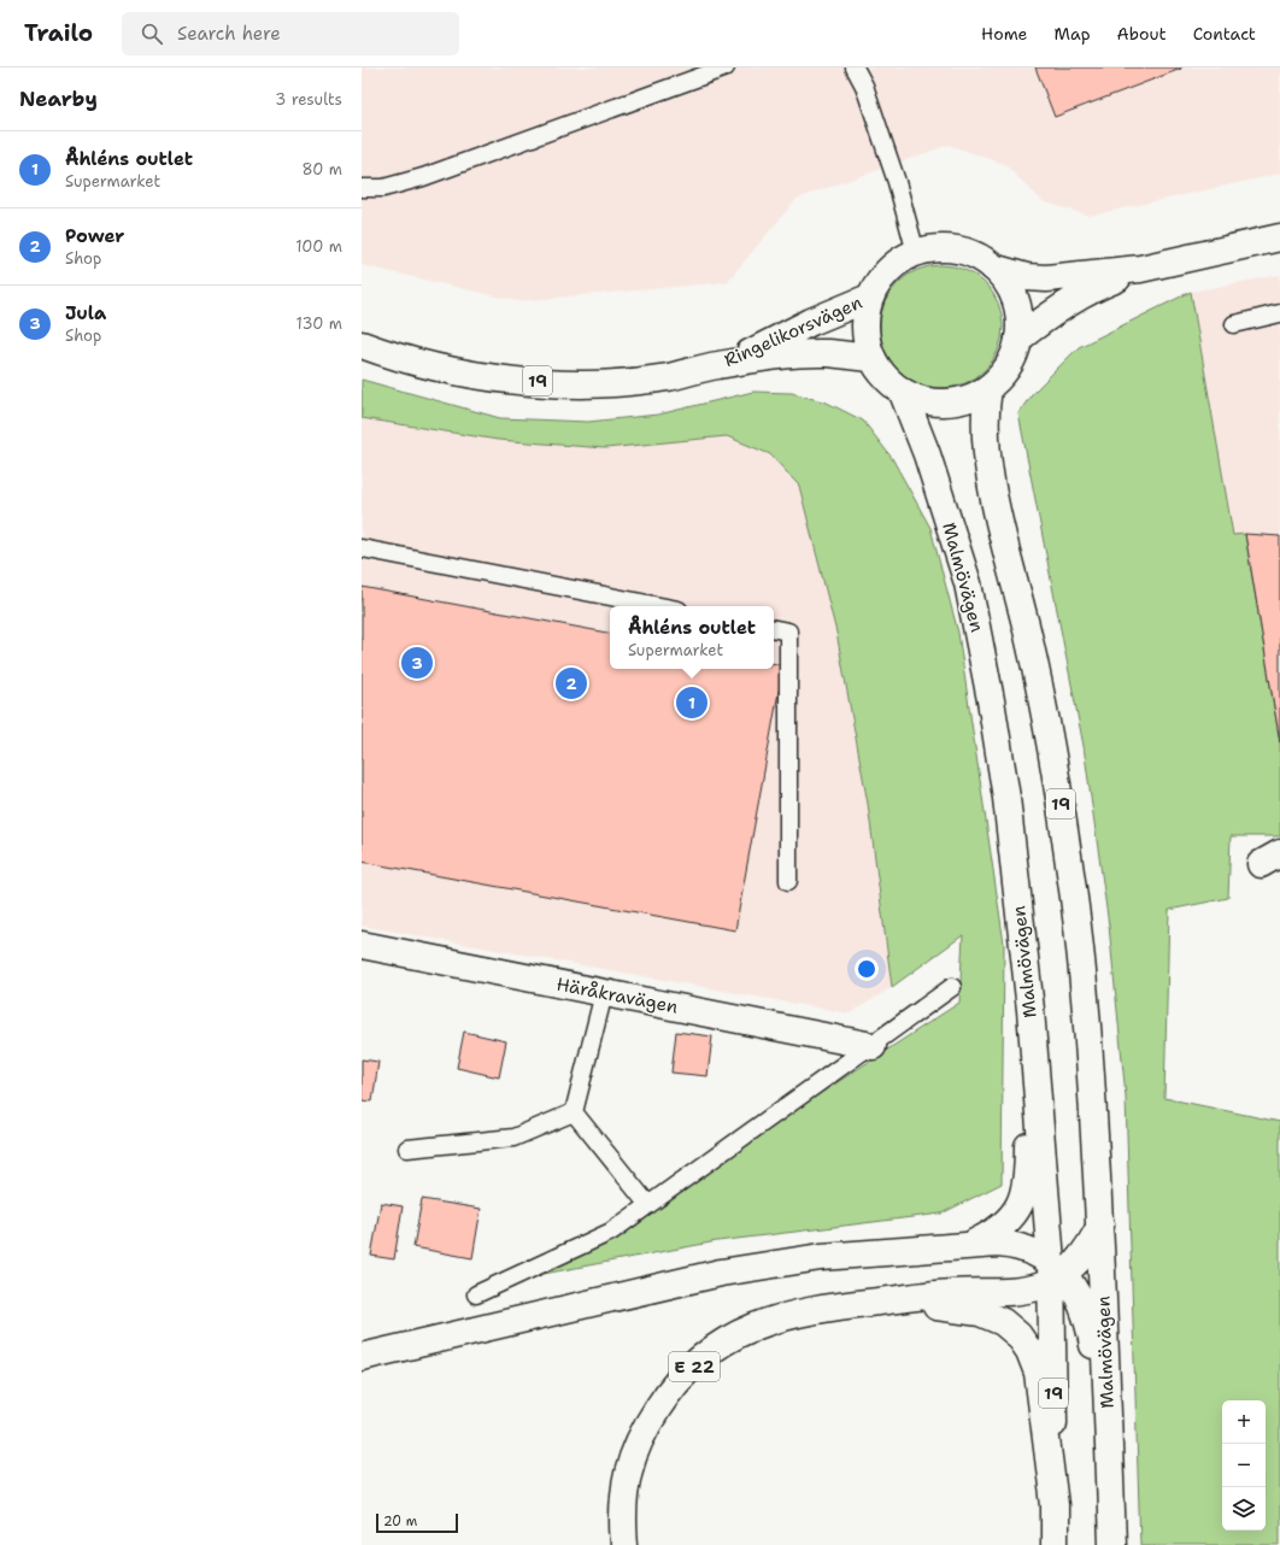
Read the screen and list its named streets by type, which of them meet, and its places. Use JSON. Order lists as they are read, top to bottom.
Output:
{
  "streets": {
    "main road": [
      "Ringelikorsvägen",
      "19",
      "Malmövägen",
      "Häråkravägen",
      "E 22"
    ]
  },
  "crossings": [
    ["Ringelikorsvägen", "Malmövägen"],
    ["Malmövägen", "E 22"]
  ],
  "scale_bar": "20 m",
  "page": {
    "header": "Trailo",
    "search": "Search here",
    "nav": [
      "Home",
      "Map",
      "About",
      "Contact"
    ],
    "heading": ["Nearby", "3 results"],
    "list": [
      {
        "mark": "1",
        "name": "Åhléns outlet",
        "note": "Supermarket",
        "value": "80 m"
      },
      {
        "mark": "2",
        "name": "Power",
        "note": "Shop",
        "value": "100 m"
      },
      {
        "mark": "3",
        "name": "Jula",
        "note": "Shop",
        "value": "130 m"
      }
    ],
    "popup": ["Åhléns outlet", "Supermarket"],
    "pins": ["3", "2", "1"],
    "map_buttons": ["+", "−"],
    "scale": "20 m"
  }
}
